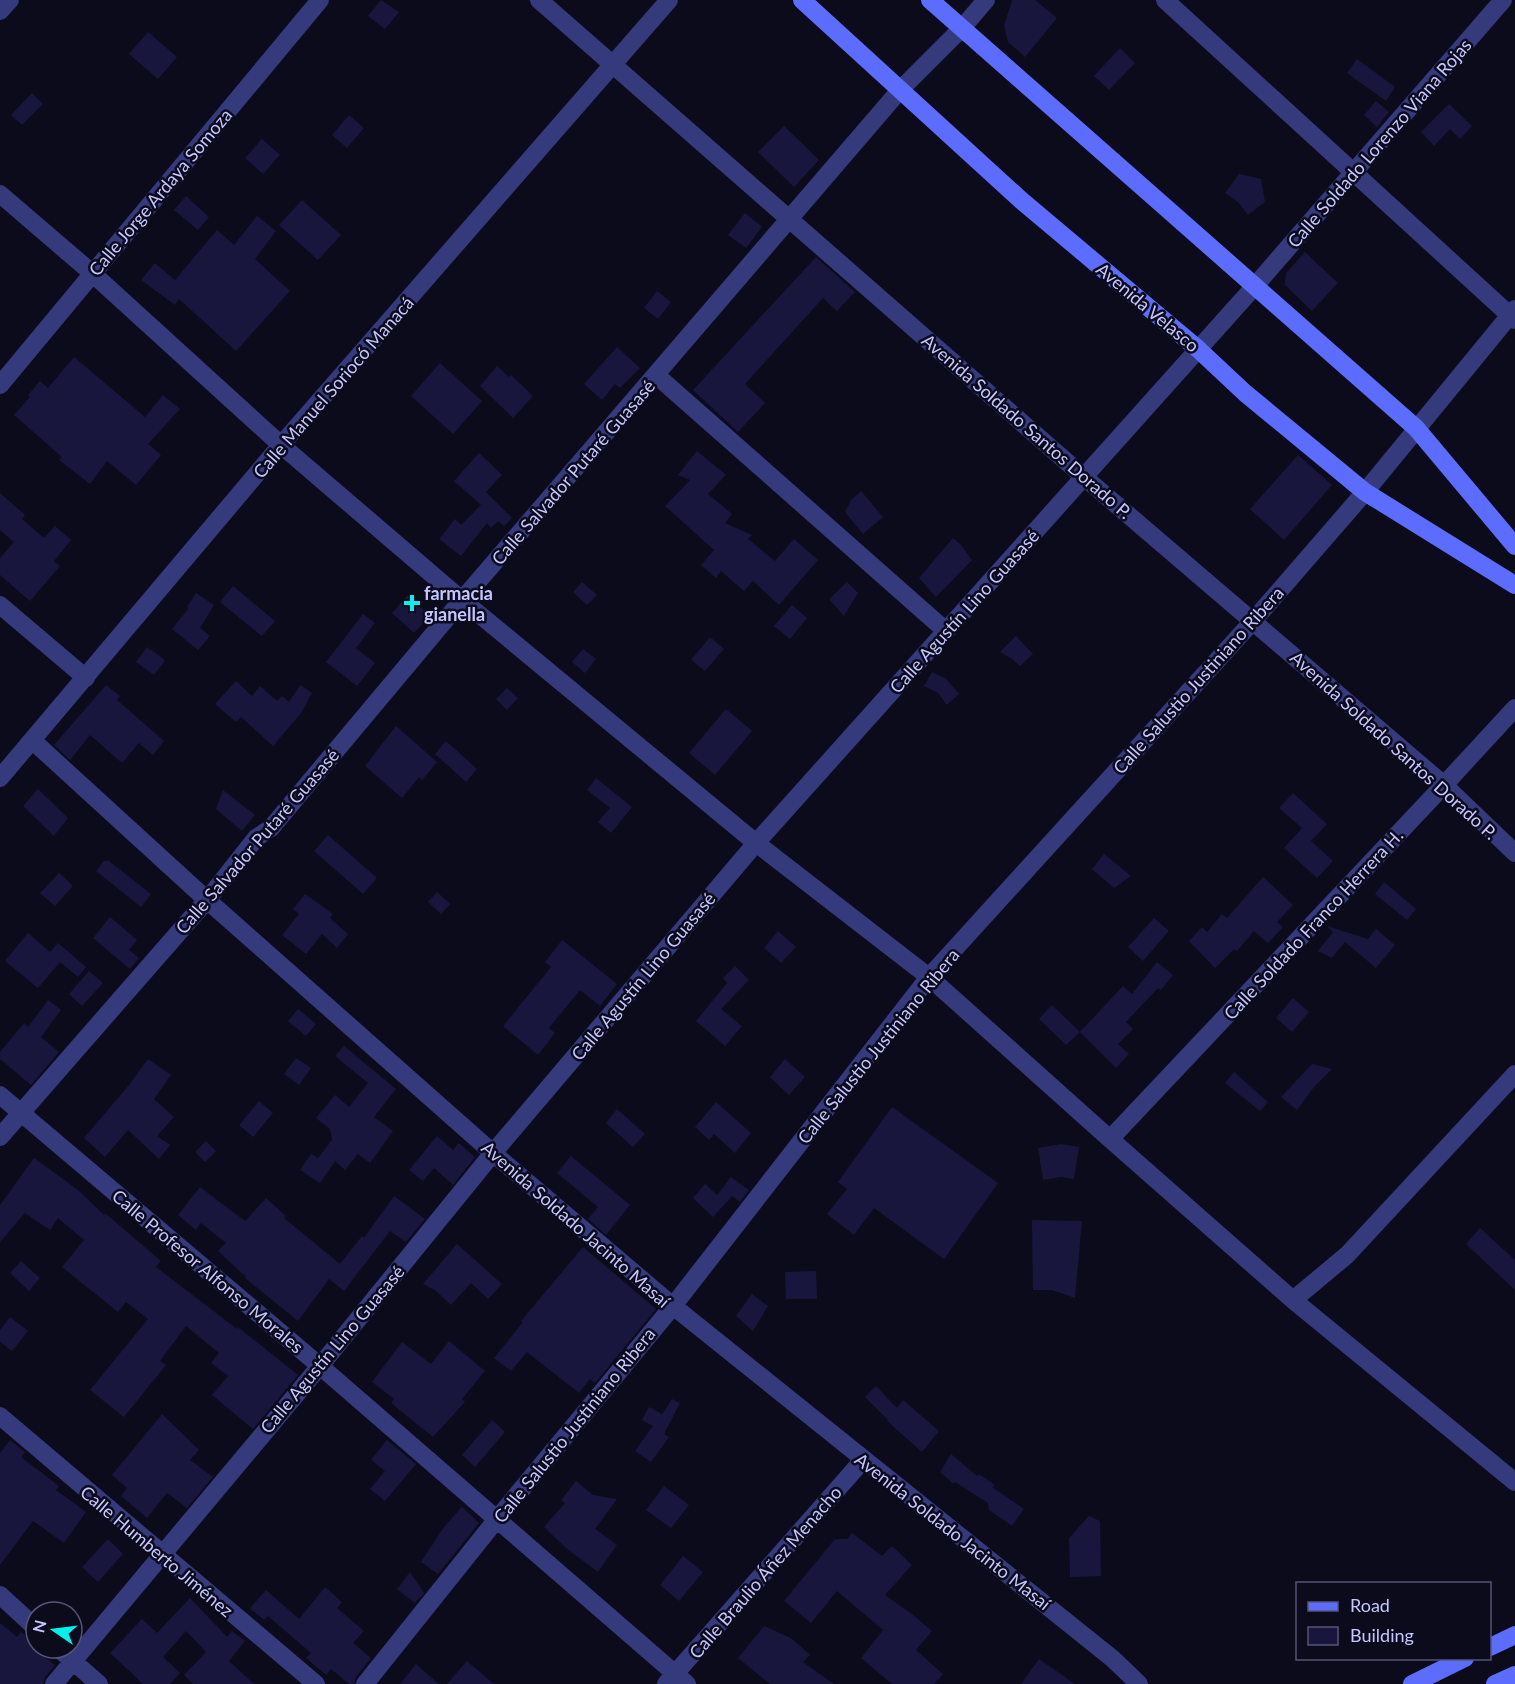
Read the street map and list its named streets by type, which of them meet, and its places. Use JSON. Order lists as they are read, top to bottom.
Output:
{
  "streets": {
    "street": [
      "Calle Soldado Lorenzo Viana Rojas",
      "Calle Jorge Ardaya Somoza",
      "Avenida Velasco",
      "Calle Manuel Soriocó Manacá",
      "Avenida Soldado Santos Dorado P.",
      "Calle Salvador Putaré Guasasé",
      "Calle Agustín Lino Guasasé",
      "Calle Salustio Justiniano Ribera",
      "Calle Soldado Franco Herrera H.",
      "Avenida Soldado Jacinto Masaí",
      "Calle Profesor Alfonso Morales",
      "Calle Humberto Jiménez",
      "Calle Braulio Áñez Menacho"
    ]
  },
  "crossings": [
    ["Calle Soldado Lorenzo Viana Rojas", "Calle Agustín Lino Guasasé"],
    ["Avenida Velasco", "Calle Salvador Putaré Guasasé"],
    ["Avenida Velasco", "Calle Agustín Lino Guasasé"],
    ["Avenida Velasco", "Calle Salustio Justiniano Ribera"],
    ["Calle Manuel Soriocó Manacá", "Avenida Soldado Santos Dorado P."],
    ["Calle Manuel Soriocó Manacá", "Avenida Soldado Jacinto Masaí"],
    ["Avenida Soldado Santos Dorado P.", "Calle Salvador Putaré Guasasé"],
    ["Avenida Soldado Santos Dorado P.", "Calle Agustín Lino Guasasé"],
    ["Avenida Soldado Santos Dorado P.", "Calle Salustio Justiniano Ribera"],
    ["Avenida Soldado Santos Dorado P.", "Calle Soldado Franco Herrera H."],
    ["Calle Salvador Putaré Guasasé", "Avenida Soldado Jacinto Masaí"],
    ["Calle Salvador Putaré Guasasé", "Calle Profesor Alfonso Morales"],
    ["Calle Agustín Lino Guasasé", "Avenida Soldado Jacinto Masaí"],
    ["Calle Agustín Lino Guasasé", "Calle Profesor Alfonso Morales"],
    ["Calle Agustín Lino Guasasé", "Calle Humberto Jiménez"],
    ["Calle Salustio Justiniano Ribera", "Avenida Soldado Jacinto Masaí"],
    ["Calle Salustio Justiniano Ribera", "Calle Profesor Alfonso Morales"],
    ["Avenida Soldado Jacinto Masaí", "Calle Braulio Áñez Menacho"],
    ["Calle Profesor Alfonso Morales", "Calle Braulio Áñez Menacho"]
  ],
  "places": {
    "health": ["farmacia gianella"]
  },
  "legend": ["Road", "Building"],
  "north": "left"
}
